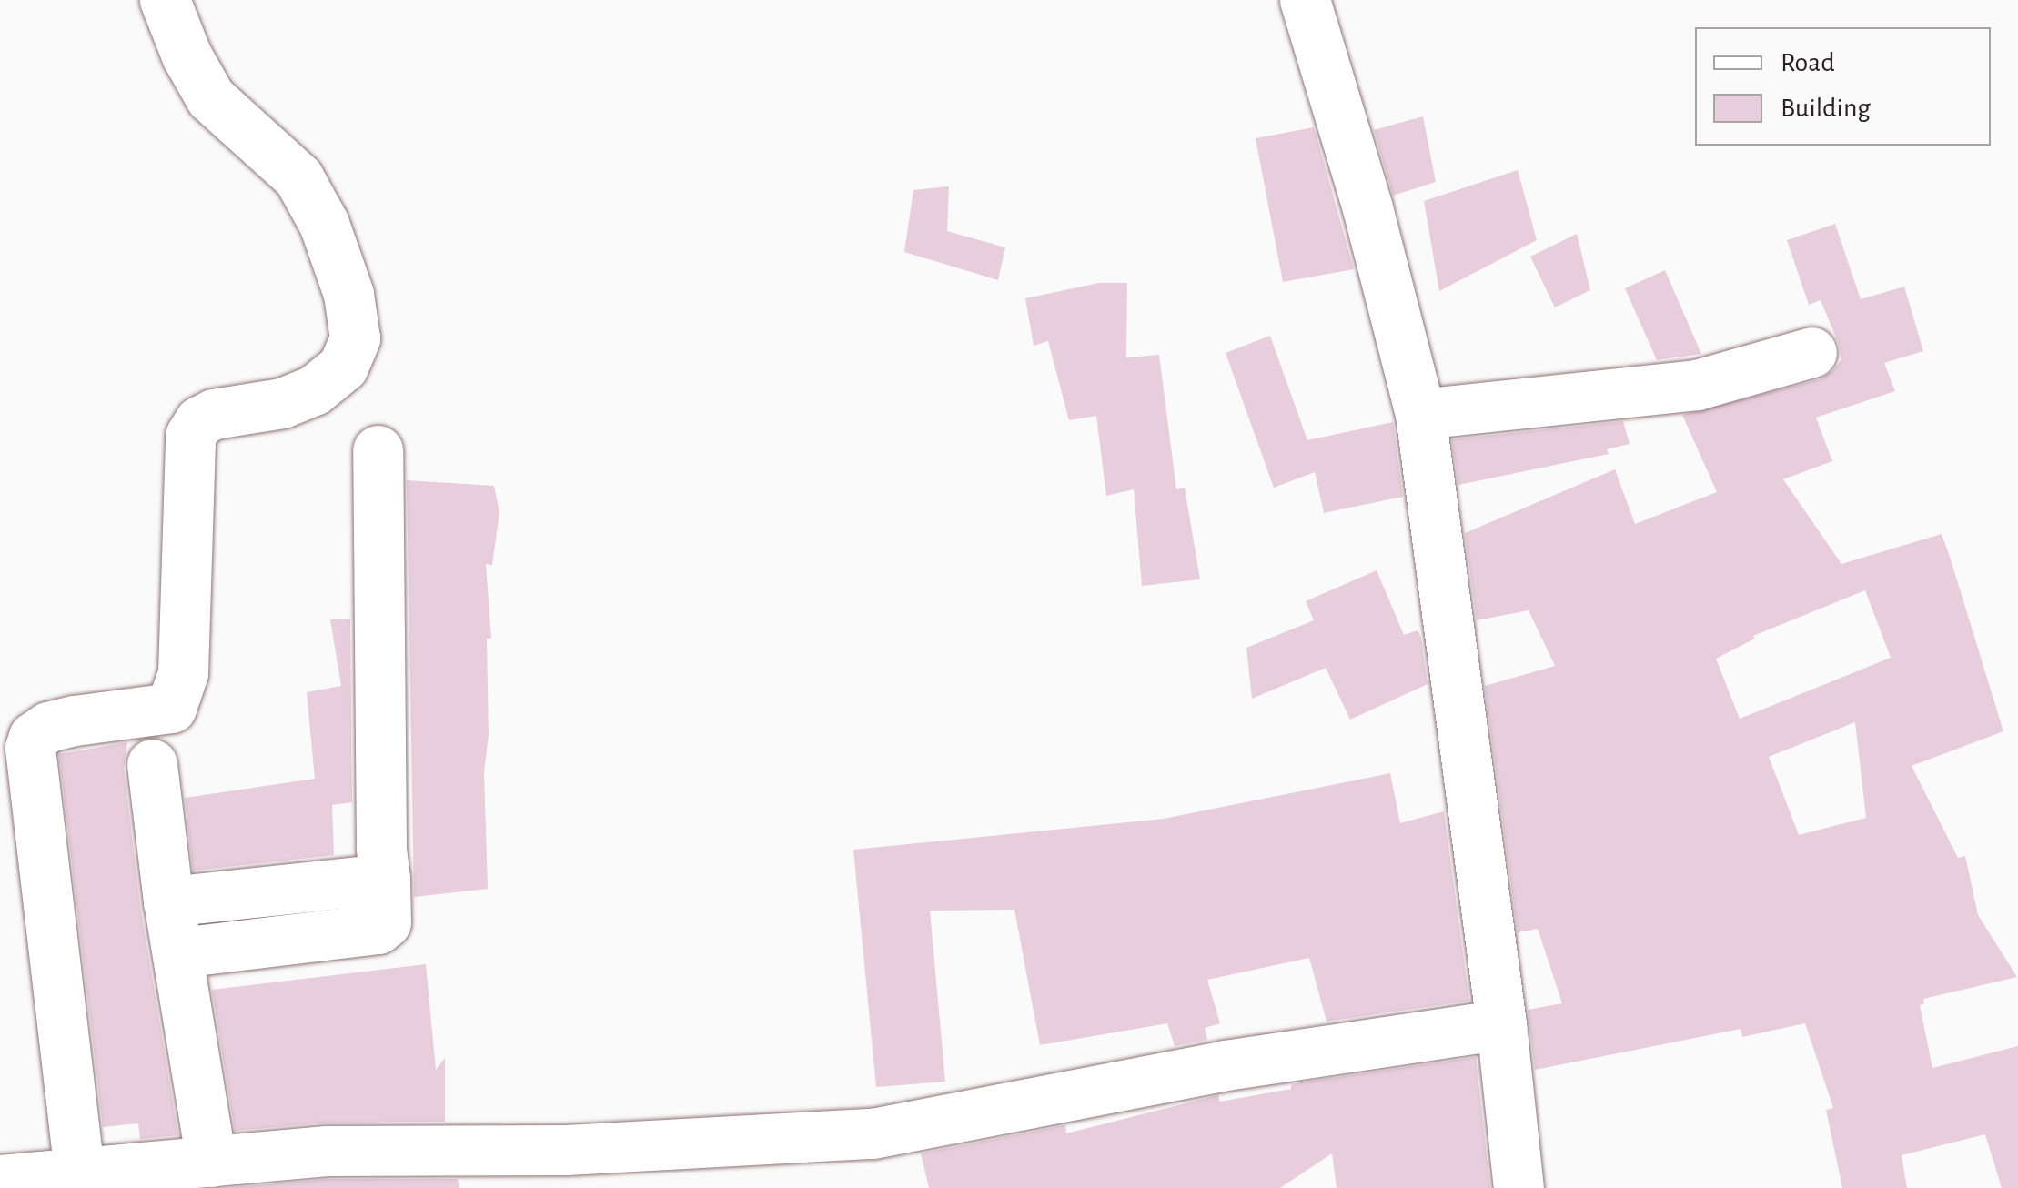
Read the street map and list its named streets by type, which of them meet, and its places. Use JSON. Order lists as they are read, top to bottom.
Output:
{
  "legend": ["Road", "Building"]
}
